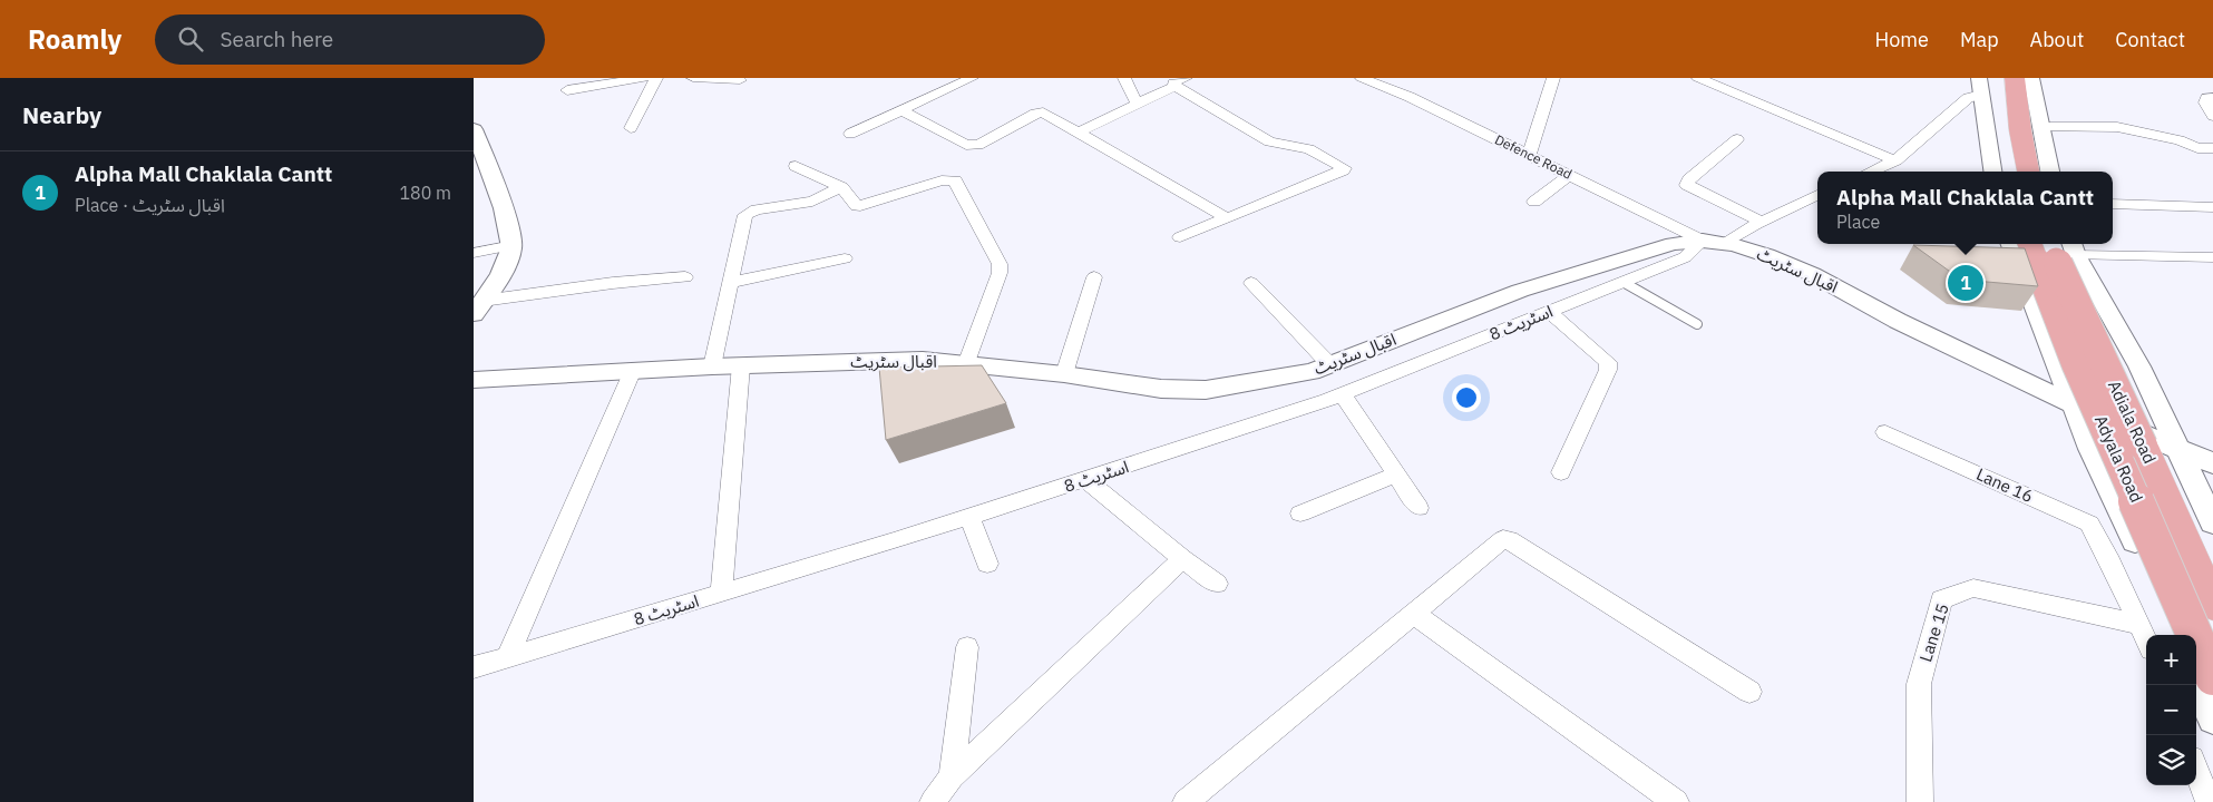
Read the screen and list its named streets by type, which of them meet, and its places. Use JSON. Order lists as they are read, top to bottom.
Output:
{
  "streets": {
    "main road": ["Adiala Road", "Adyala Road"],
    "street": [
      "Defence Road",
      "اقبال سٹریٹ",
      "اسٹریٹ 8",
      "Lane 16",
      "Lane 15"
    ]
  },
  "crossings": [
    ["Defence Road", "اقبال سٹریٹ"],
    ["Defence Road", "اسٹریٹ 8"],
    ["اقبال سٹریٹ", "اسٹریٹ 8"],
    ["Lane 16", "Lane 15"]
  ],
  "page": {
    "header": "Roamly",
    "search": "Search here",
    "nav": [
      "Home",
      "Map",
      "About",
      "Contact"
    ],
    "heading": "Nearby",
    "list": [
      {
        "mark": "1",
        "name": "Alpha Mall Chaklala Cantt",
        "note": "Place · اقبال سٹریٹ",
        "value": "180 m"
      }
    ],
    "popup": ["Alpha Mall Chaklala Cantt", "Place"],
    "pins": "1",
    "map_buttons": ["+", "−"]
  }
}
